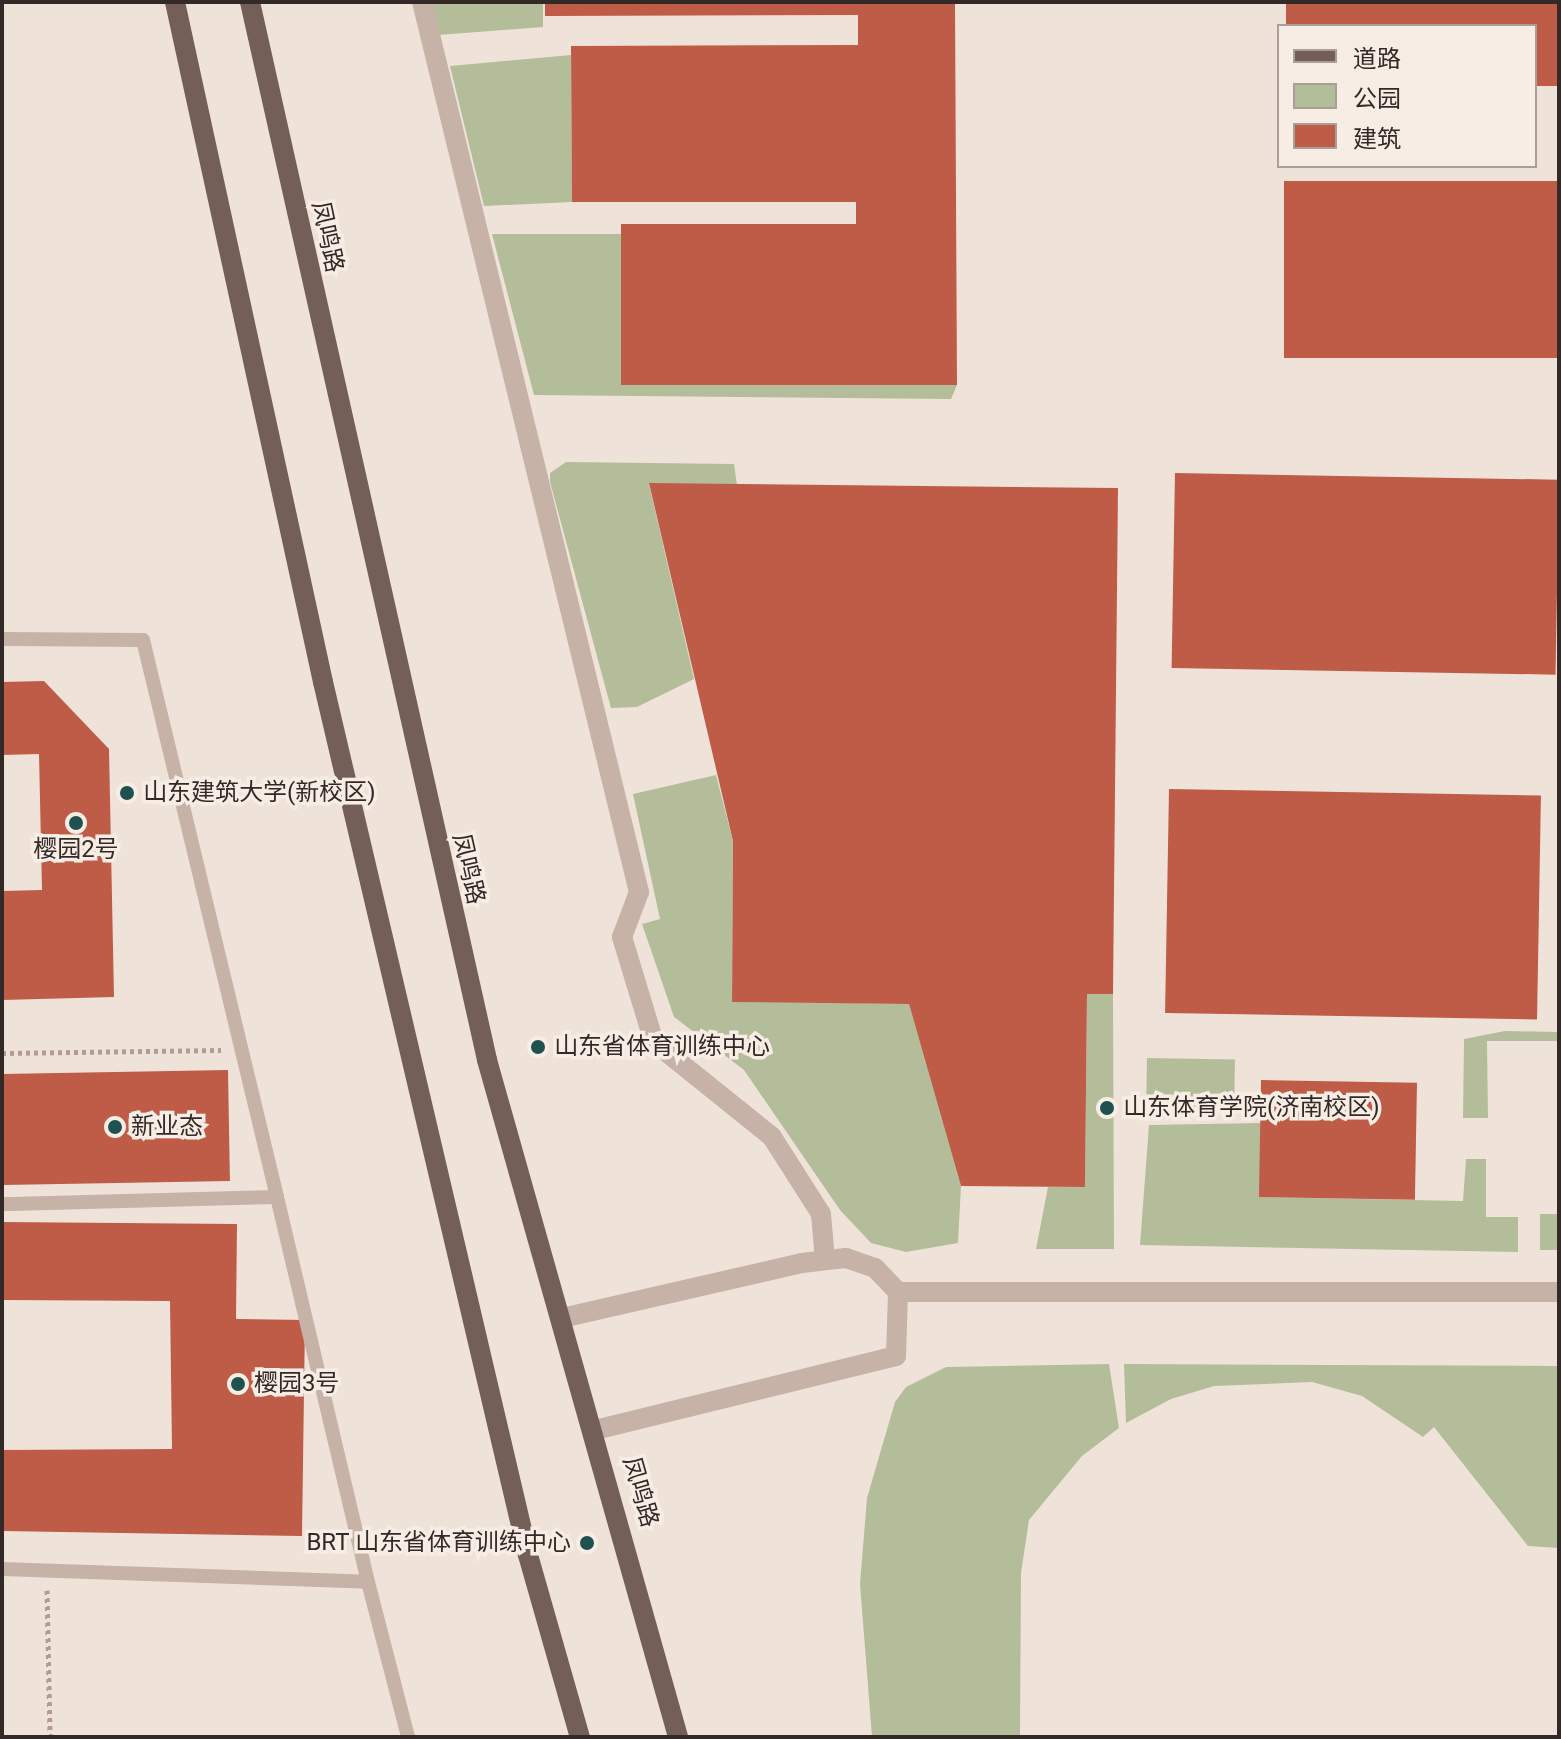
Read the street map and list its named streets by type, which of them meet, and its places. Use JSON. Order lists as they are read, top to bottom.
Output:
{
  "streets": {
    "main road": ["凤鸣路"]
  },
  "places": [
    "山东建筑大学(新校区)",
    "樱园2号",
    "山东省体育训练中心",
    "山东体育学院(济南校区)",
    "新业态",
    "樱园3号",
    "BRT 山东省体育训练中心"
  ],
  "legend": ["道路", "公园", "建筑"]
}
